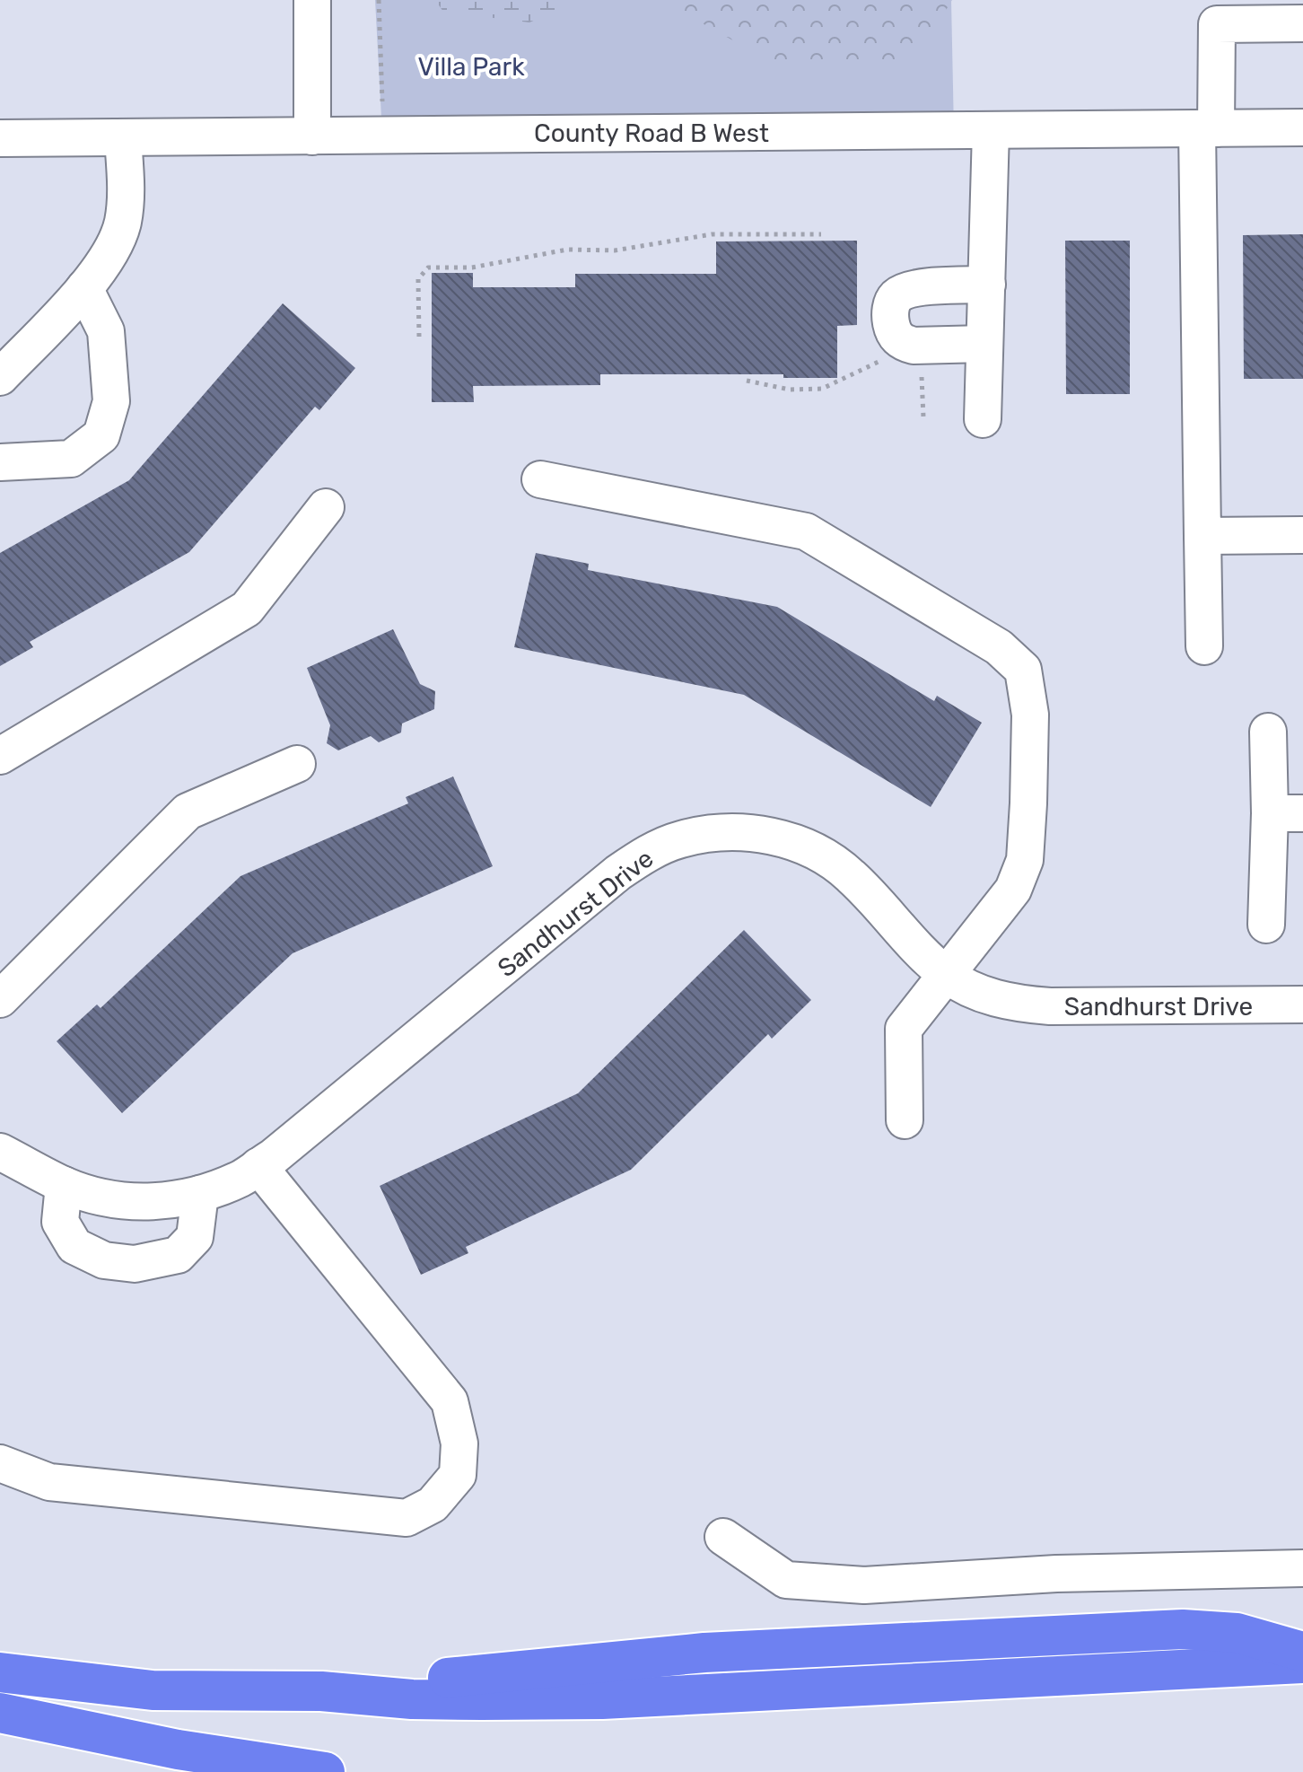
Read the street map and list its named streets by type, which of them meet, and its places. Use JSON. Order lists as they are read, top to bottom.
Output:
{
  "streets": {
    "street": ["County Road B West", "Sandhurst Drive"]
  },
  "parks": ["Villa Park"]
}
